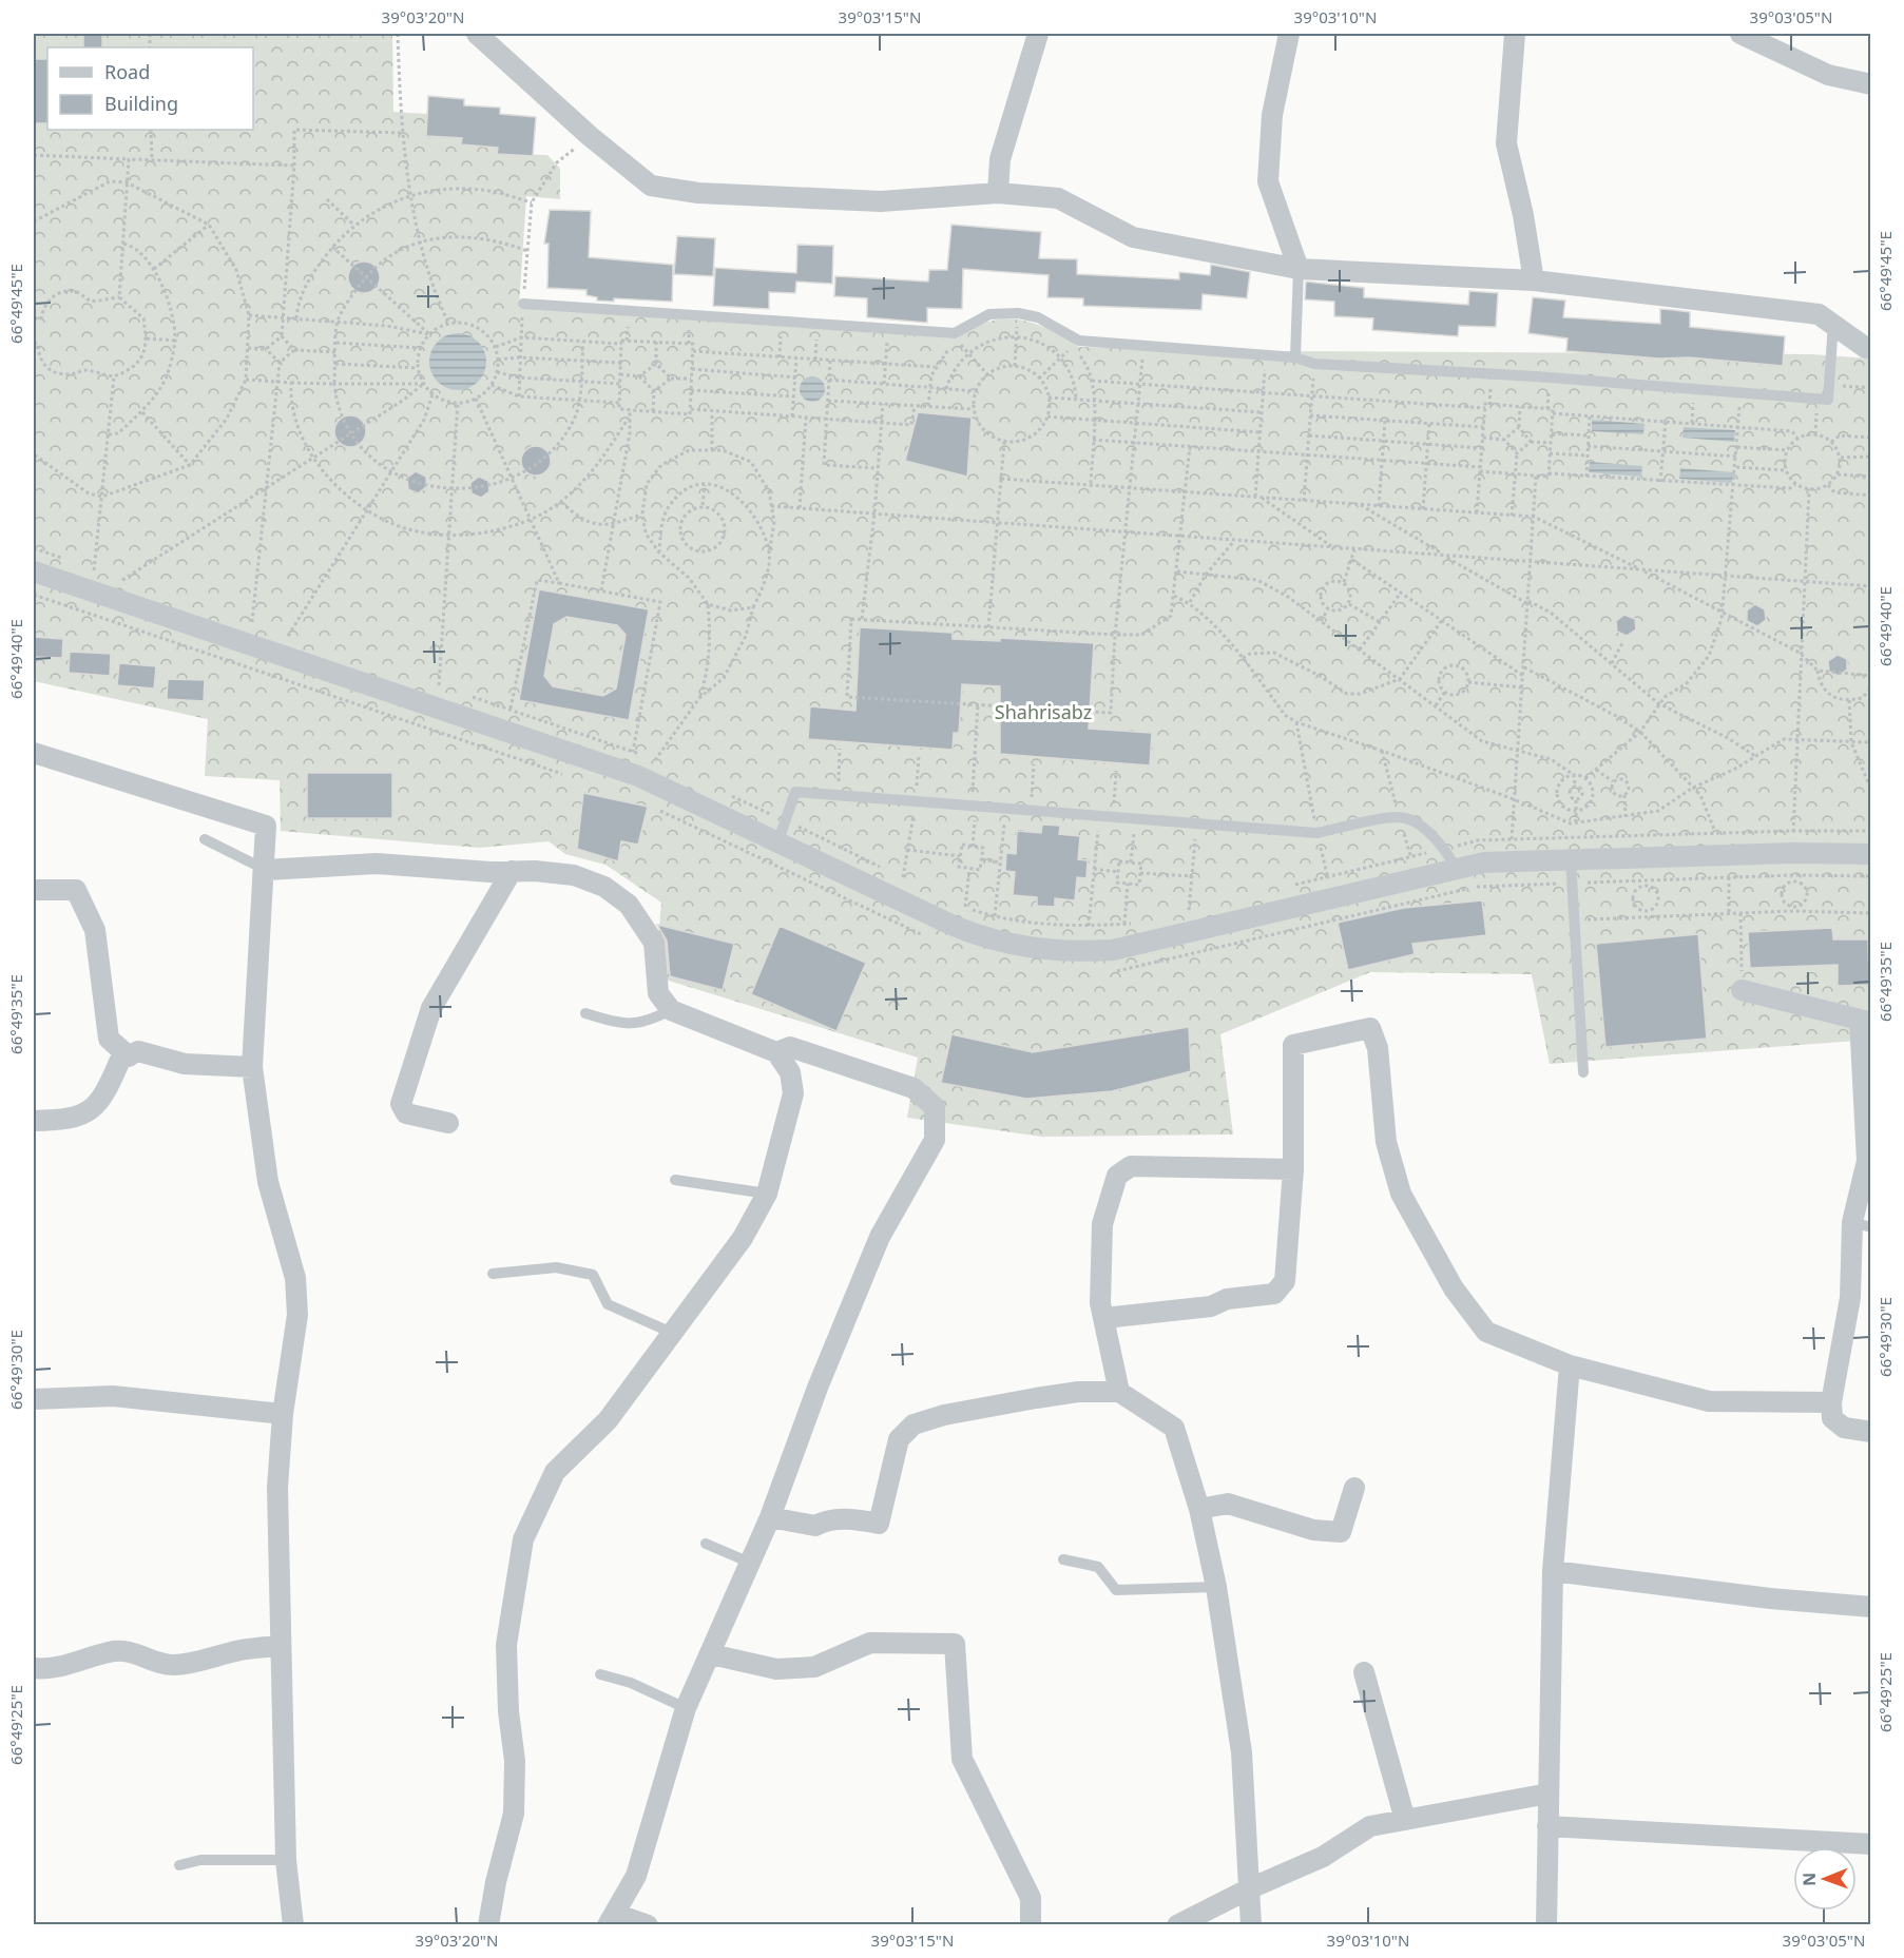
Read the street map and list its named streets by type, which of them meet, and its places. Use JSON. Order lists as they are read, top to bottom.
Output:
{
  "parks": ["Shahrisabz"],
  "legend": ["Road", "Building"],
  "north": "left",
  "coordinates": [
    "39°03'20\"N",
    "39°03'15\"N",
    "39°03'10\"N",
    "39°03'05\"N",
    "66°49'45\"E",
    "66°49'40\"E",
    "66°49'35\"E",
    "66°49'30\"E",
    "66°49'25\"E"
  ]
}
